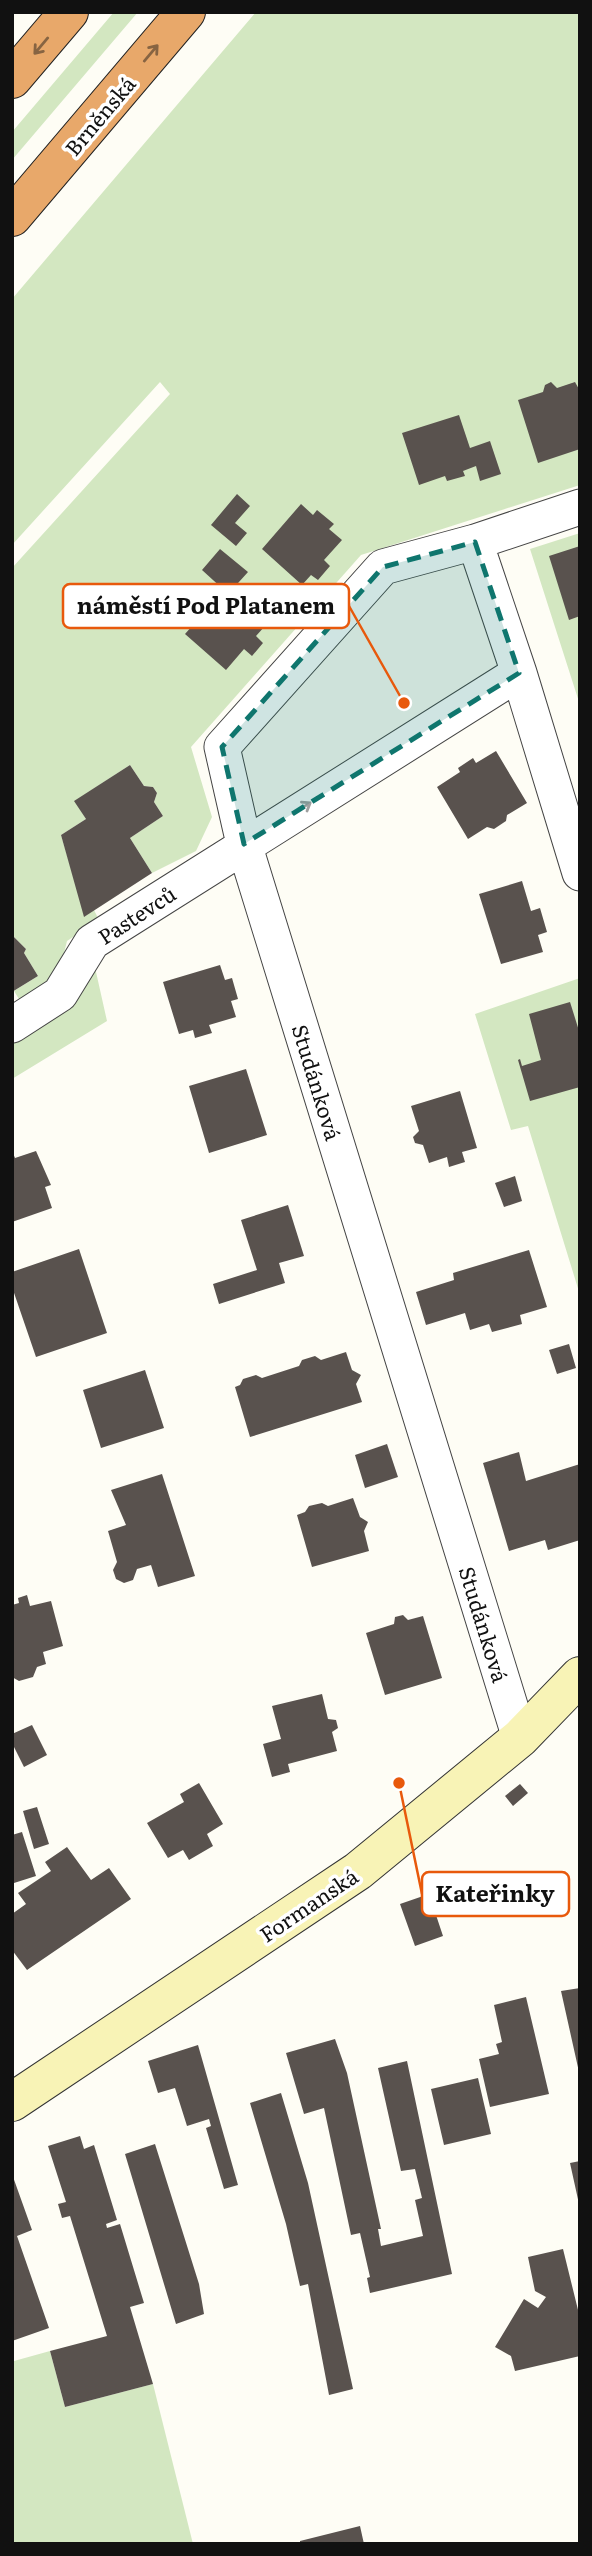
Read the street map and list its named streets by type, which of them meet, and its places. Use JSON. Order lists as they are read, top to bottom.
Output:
{
  "streets": {
    "highway": ["Brněnská"],
    "street": ["Pastevců", "Studánková", "Formanská"]
  },
  "crossings": [
    ["Pastevců", "Studánková"],
    ["Studánková", "Formanská"]
  ],
  "one_way": ["Pastevců"],
  "places": ["náměstí Pod Platanem", "Kateřinky"]
}
